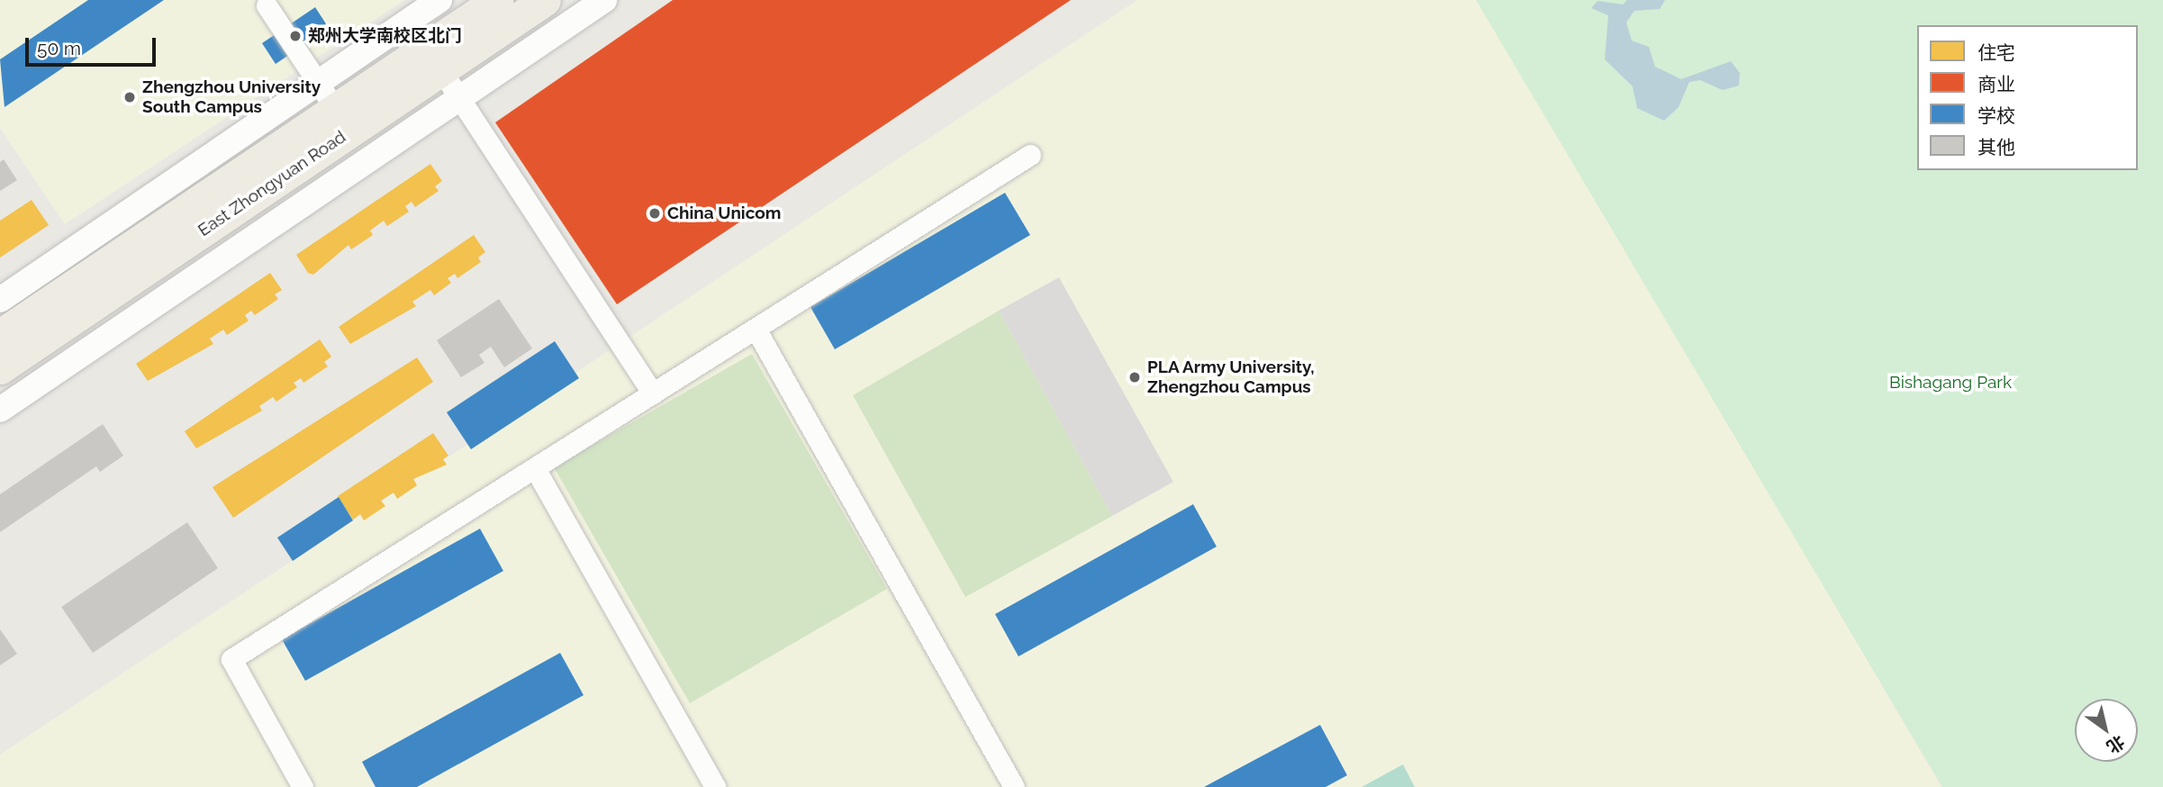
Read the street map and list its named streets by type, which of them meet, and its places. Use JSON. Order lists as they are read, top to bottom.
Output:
{
  "streets": {
    "main road": ["East Zhongyuan Road"]
  },
  "parks": ["Bishagang Park"],
  "places": [
    "郑州大学南校区北门",
    "Zhengzhou University South Campus",
    "China Unicom",
    "PLA Army University, Zhengzhou Campus"
  ],
  "legend": [
    "住宅",
    "商业",
    "学校",
    "其他"
  ],
  "scale_bar": "50 m",
  "north": "bottom right"
}
